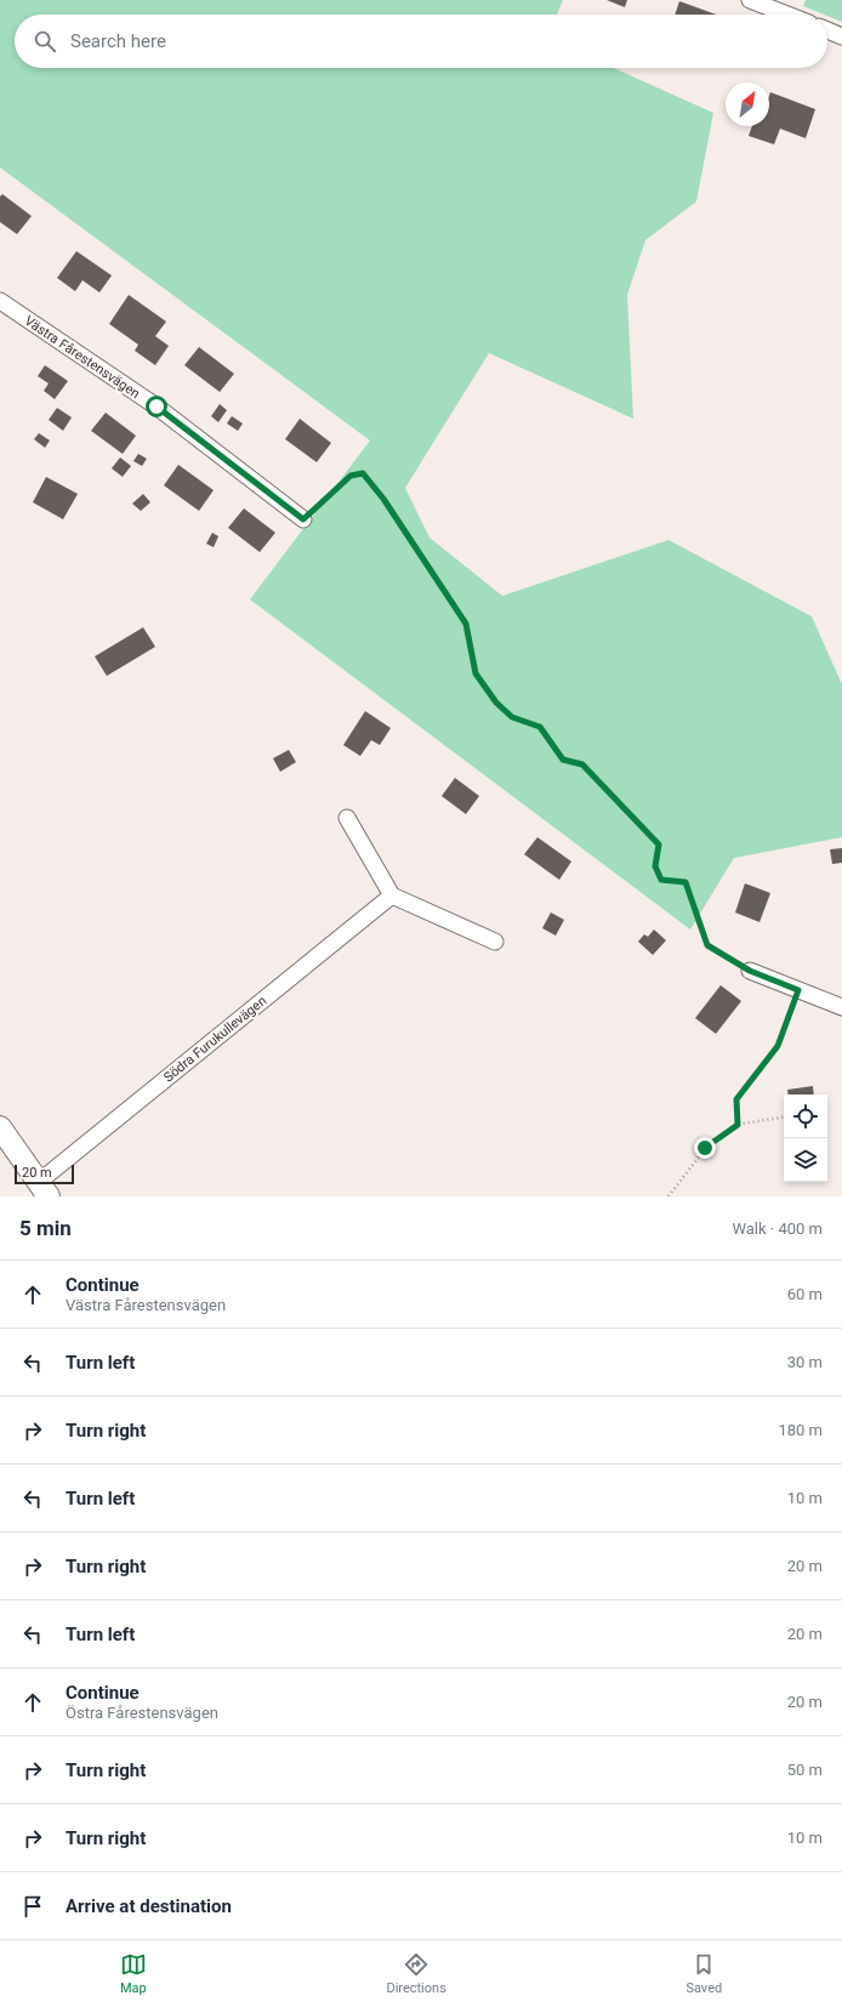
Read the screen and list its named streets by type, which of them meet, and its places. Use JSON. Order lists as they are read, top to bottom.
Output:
{
  "streets": {
    "street": ["Västra Fårestensvägen", "Södra Furukullevägen"]
  },
  "scale_bar": "20 m",
  "north": "top right",
  "page": {
    "search": "Search here",
    "scale": "20 m",
    "heading": ["5 min", "Walk · 400 m"],
    "list": [
      ["Continue", "Västra Fårestensvägen", "60 m"],
      ["Turn left", "30 m"],
      ["Turn right", "180 m"],
      ["Turn left", "10 m"],
      ["Turn right", "20 m"],
      ["Turn left", "20 m"],
      ["Continue", "Östra Fårestensvägen", "20 m"],
      ["Turn right", "50 m"],
      ["Turn right", "10 m"],
      "Arrive at destination"
    ],
    "nav": ["Map", "Directions", "Saved"]
  }
}
